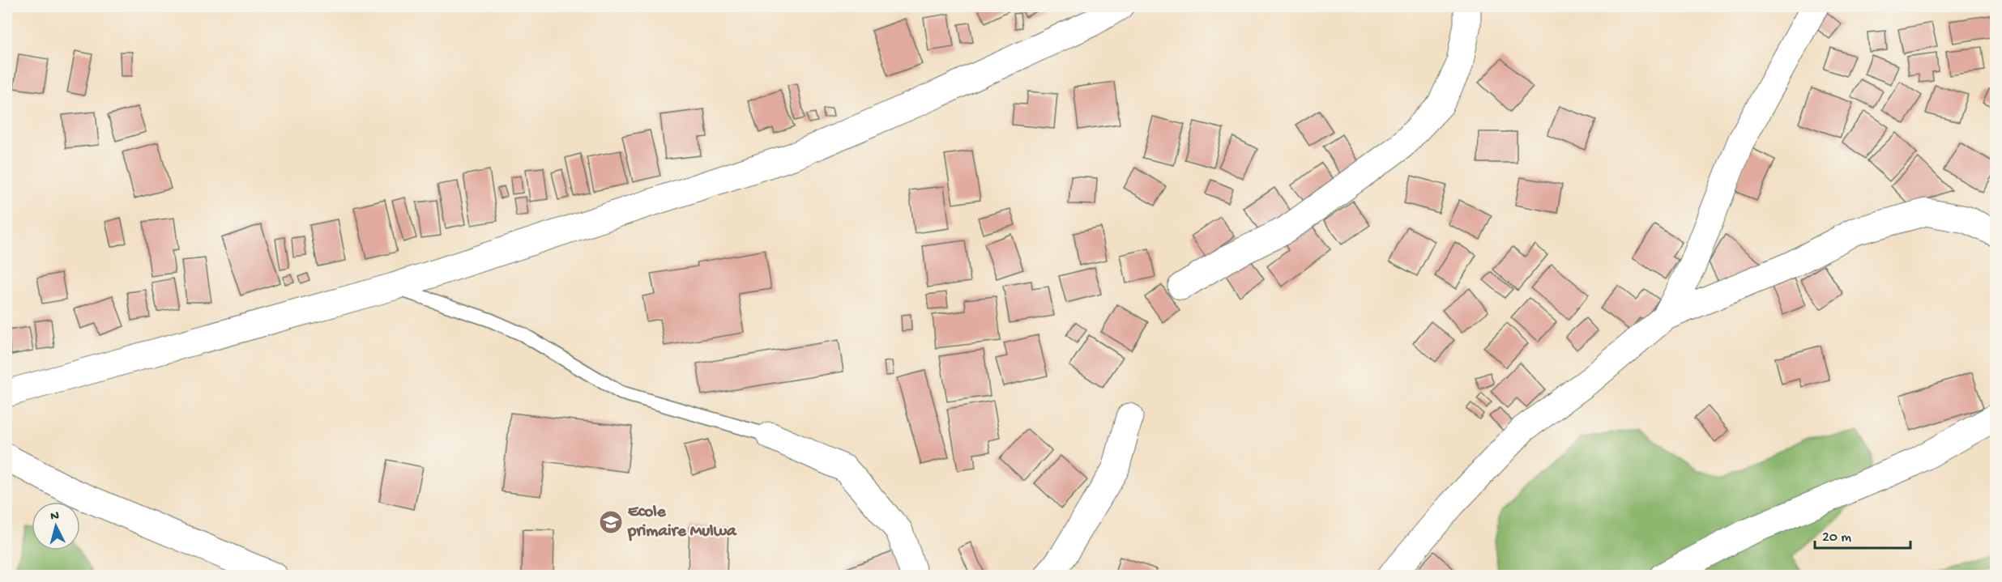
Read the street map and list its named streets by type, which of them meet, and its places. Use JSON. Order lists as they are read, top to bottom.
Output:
{
  "places": {
    "school or university": ["Ecole primaire Mulwa"]
  },
  "scale_bar": "20 m",
  "north": "top"
}
